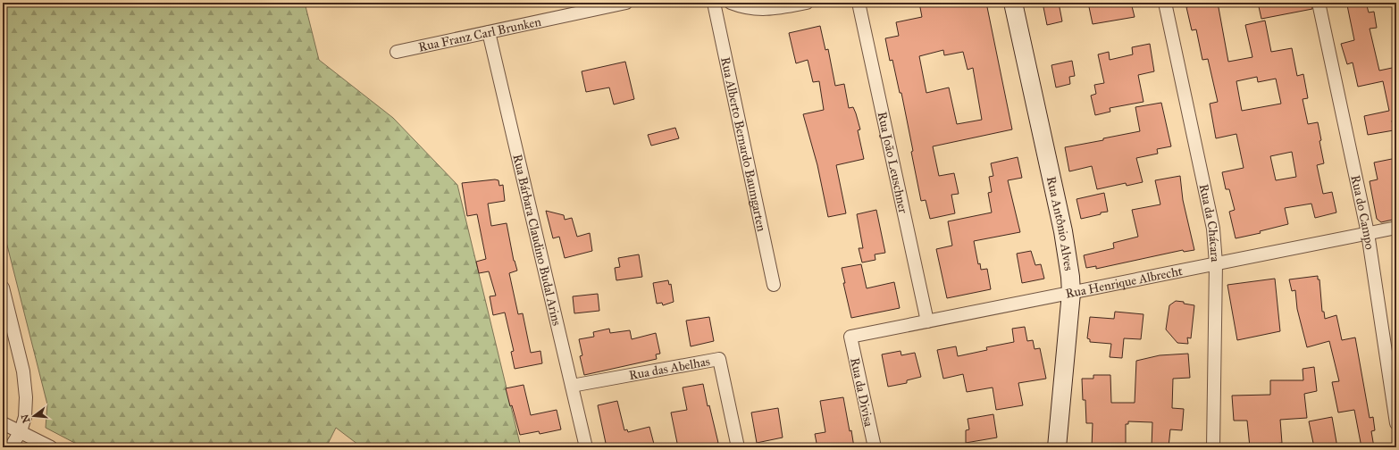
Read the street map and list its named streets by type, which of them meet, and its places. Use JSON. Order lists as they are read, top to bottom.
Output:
{
  "streets": {
    "street": [
      "Rua Franz Carl Brunken",
      "Rua Alberto Bernardo Baumgarten",
      "Rua João Leuschner",
      "Rua do Campo",
      "Rua Antônio Alves",
      "Rua da Chácara",
      "Rua Bárbara Claudino Budal Arins",
      "Rua Henrique Albrecht",
      "Rua das Abelhas",
      "Rua da Divisa"
    ]
  },
  "crossings": [
    ["Rua Franz Carl Brunken", "Rua Bárbara Claudino Budal Arins"],
    ["Rua João Leuschner", "Rua Henrique Albrecht"],
    ["Rua do Campo", "Rua Henrique Albrecht"],
    ["Rua Antônio Alves", "Rua Henrique Albrecht"],
    ["Rua da Chácara", "Rua Henrique Albrecht"],
    ["Rua Bárbara Claudino Budal Arins", "Rua das Abelhas"],
    ["Rua Henrique Albrecht", "Rua da Divisa"]
  ],
  "north": "left"
}
